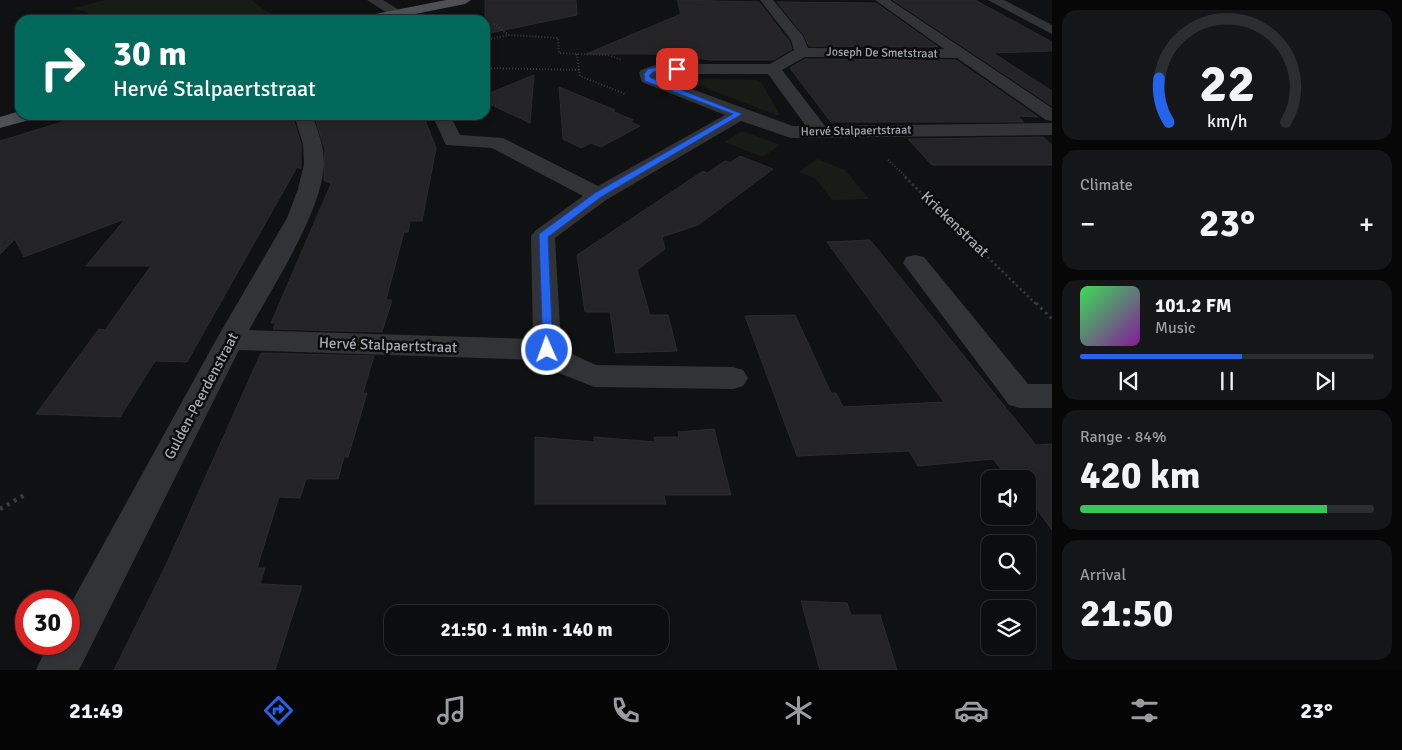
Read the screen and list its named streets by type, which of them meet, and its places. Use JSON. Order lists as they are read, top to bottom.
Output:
{
  "streets": {
    "street": ["Joseph De Smetstraat", "Hervé Stalpaertstraat", "Gulden-Peerdenstraat"],
    "path": ["Kriekenstraat"]
  },
  "crossings": [
    ["Hervé Stalpaertstraat", "Gulden-Peerdenstraat"]
  ],
  "page": {
    "turn": ["30 m", "Hervé Stalpaertstraat"],
    "tile": [
      "Climate",
      ["Range · 84%", "420 km"],
      ["Arrival", "21:50"]
    ],
    "heat": ["−", "23°", "+"],
    "song": ["101.2 FM", "Music"],
    "limit": "30",
    "trip": "21:50 · 1 min · 140 m",
    "tabs": ["21:49", "23°"],
    "gauge": ["22", "km/h"]
  }
}
